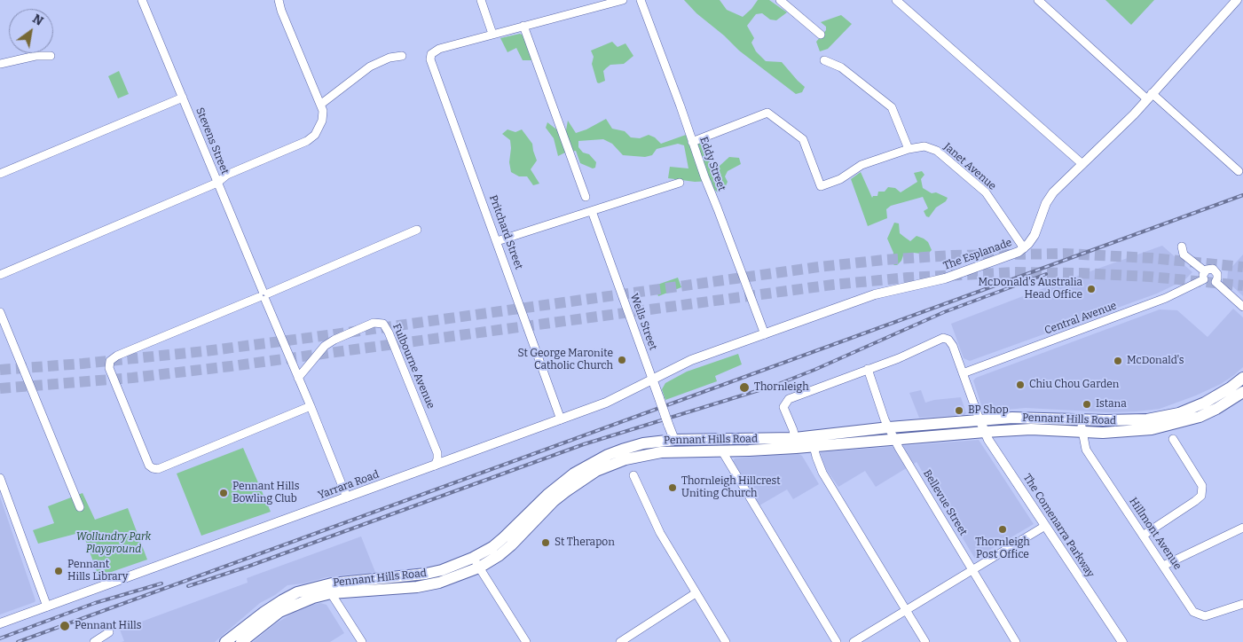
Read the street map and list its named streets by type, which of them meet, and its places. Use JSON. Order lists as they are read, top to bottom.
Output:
{
  "streets": {
    "highway": ["Pennant Hills Road"],
    "main road": [
      "The Esplanade",
      "Wells Street",
      "Yarrara Road",
      "The Comenarra Parkway"
    ],
    "street": [
      "Stevens Street",
      "Eddy Street",
      "Janet Avenue",
      "Pritchard Street",
      "Central Avenue",
      "Fulbourne Avenue",
      "Bellevue Street",
      "Hillmont Avenue"
    ]
  },
  "crossings": [
    ["Stevens Street", "Fulbourne Avenue"],
    ["Stevens Street", "Yarrara Road"],
    ["Eddy Street", "Janet Avenue"],
    ["Eddy Street", "The Esplanade"],
    ["Janet Avenue", "The Esplanade"],
    ["Pritchard Street", "Yarrara Road"],
    ["The Esplanade", "Wells Street"],
    ["The Esplanade", "Yarrara Road"],
    ["Wells Street", "Pennant Hills Road"],
    ["Wells Street", "Yarrara Road"],
    ["Fulbourne Avenue", "Yarrara Road"],
    ["Pennant Hills Road", "Bellevue Street"],
    ["Pennant Hills Road", "The Comenarra Parkway"],
    ["Pennant Hills Road", "Hillmont Avenue"]
  ],
  "parks": ["Wollundry Park Playground"],
  "places": [
    "McDonald's Australia Head Office",
    "St George Maronite Catholic Church",
    "McDonald's",
    "Chiu Chou Garden",
    "Thornleigh",
    "Istana",
    "BP Shop",
    "Thornleigh Hillcrest Uniting Church",
    "Pennant Hills Bowling Club",
    "Thornleigh Post Office",
    "St Therapon",
    "Pennant Hills Library",
    "Pennant Hills"
  ],
  "north": "top right"
}
